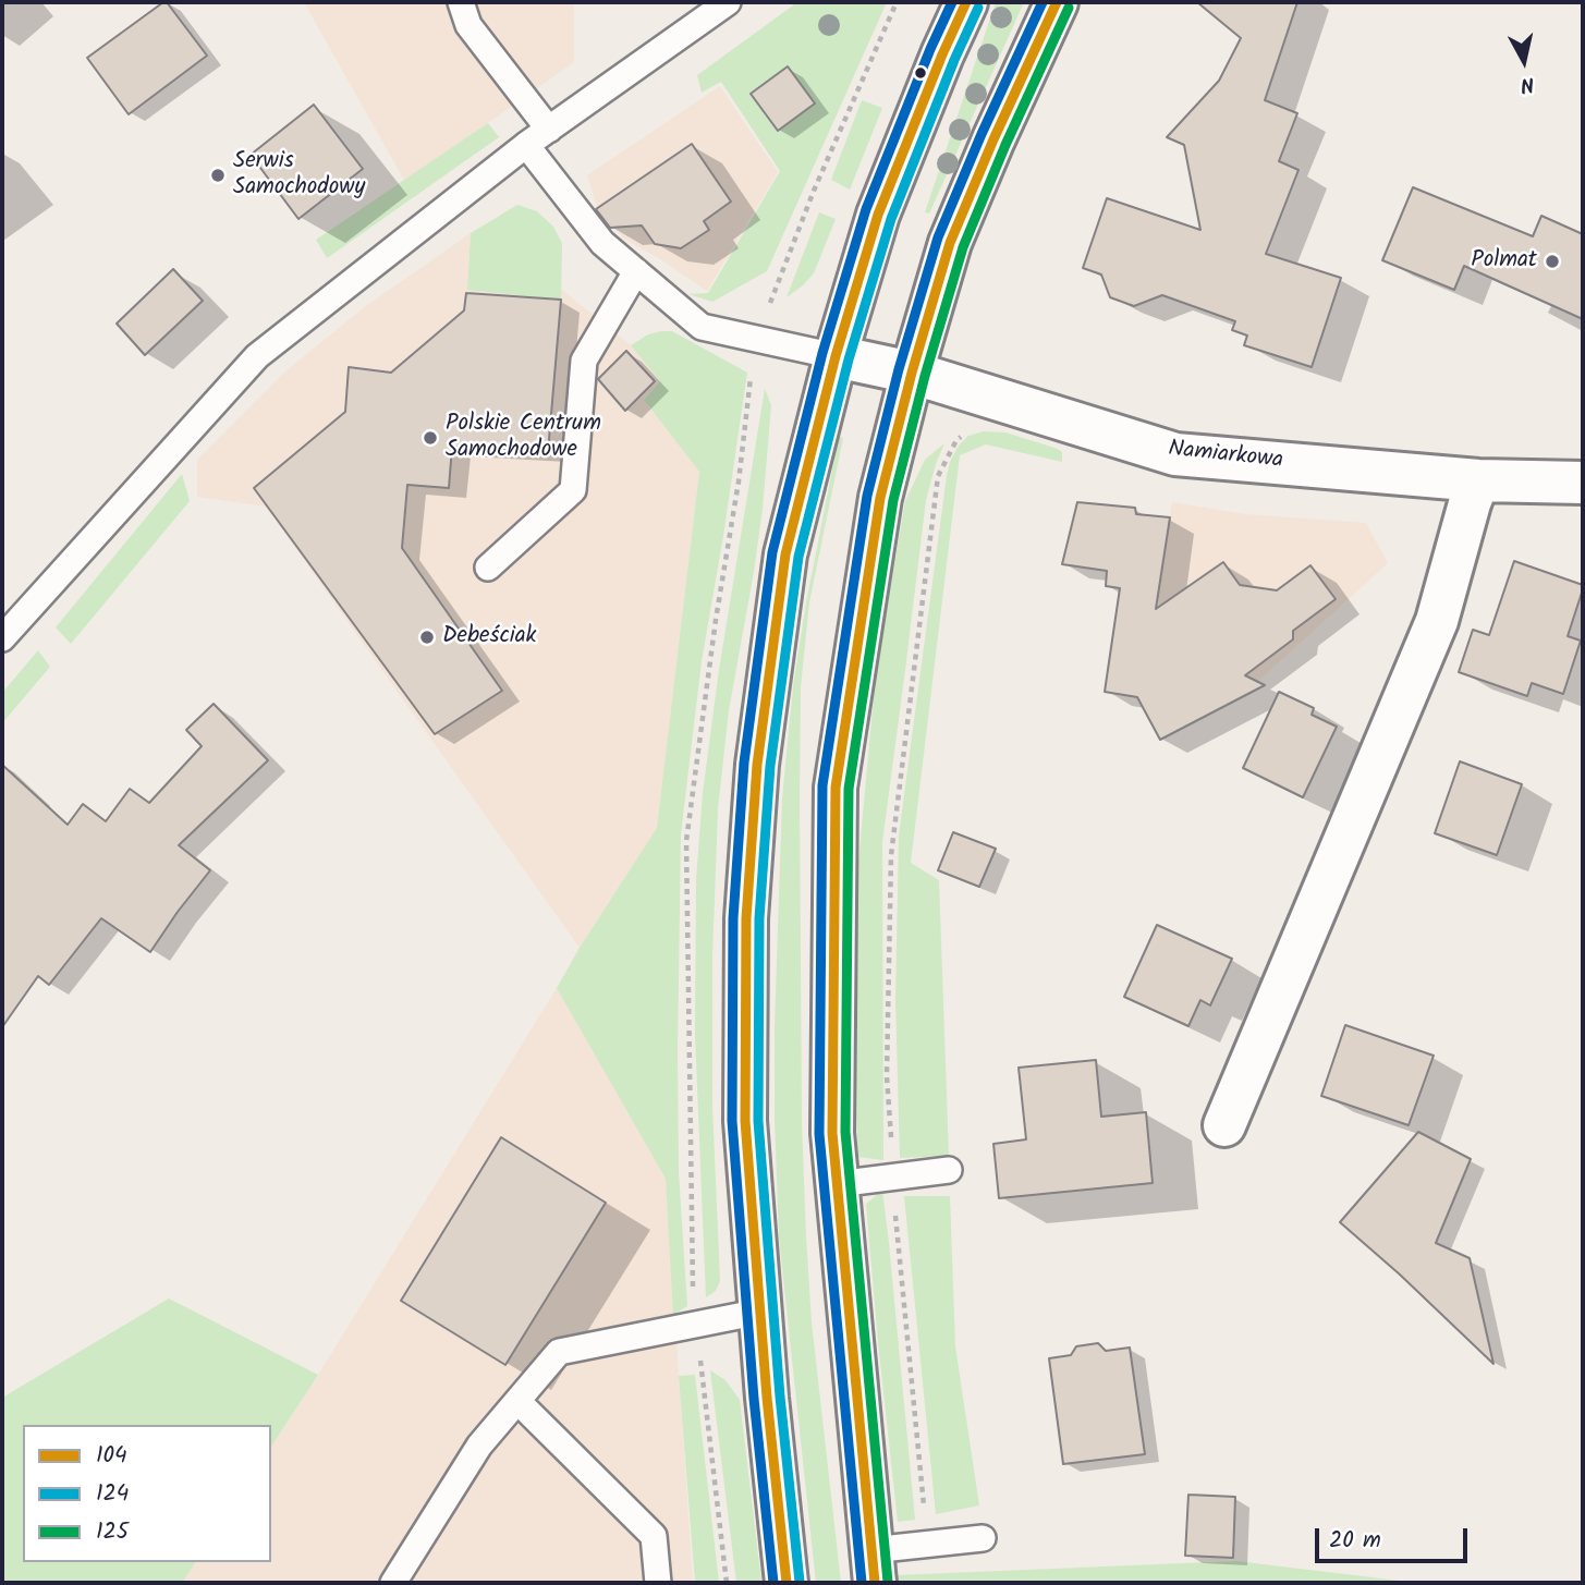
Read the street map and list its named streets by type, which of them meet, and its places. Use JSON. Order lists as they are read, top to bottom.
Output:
{
  "streets": {
    "street": ["Namiarkowa"]
  },
  "places": [
    "Serwis Samochodowy",
    "Polmat",
    "Polskie Centrum Samochodowe",
    "Debeściak"
  ],
  "lines": ["transit line 104", "transit line 124", "transit line 125"],
  "legend": ["104", "124", "125"],
  "scale_bar": "20 m",
  "north": "bottom"
}
